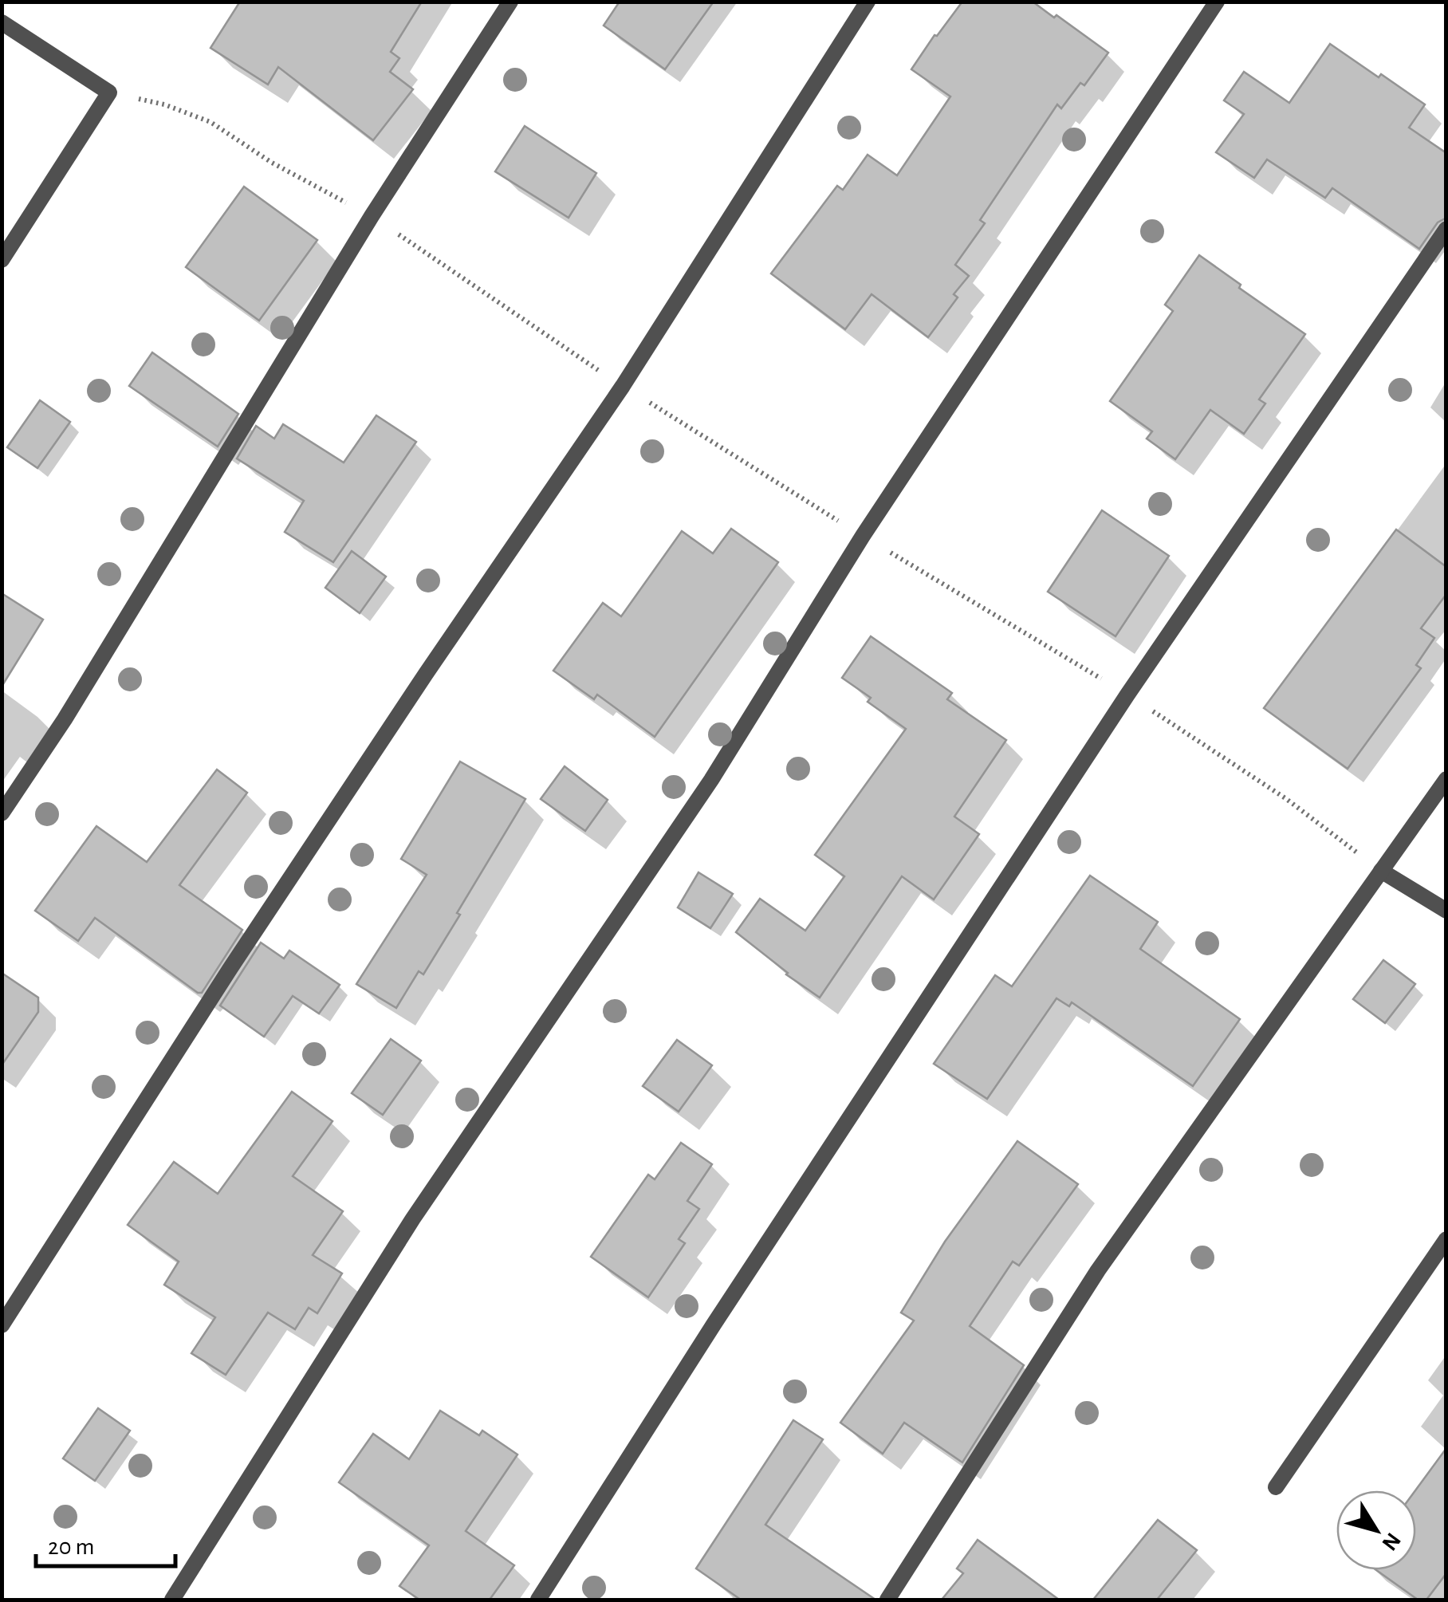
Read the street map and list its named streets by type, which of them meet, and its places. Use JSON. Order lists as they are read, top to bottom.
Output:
{
  "scale_bar": "20 m",
  "north": "bottom right"
}
